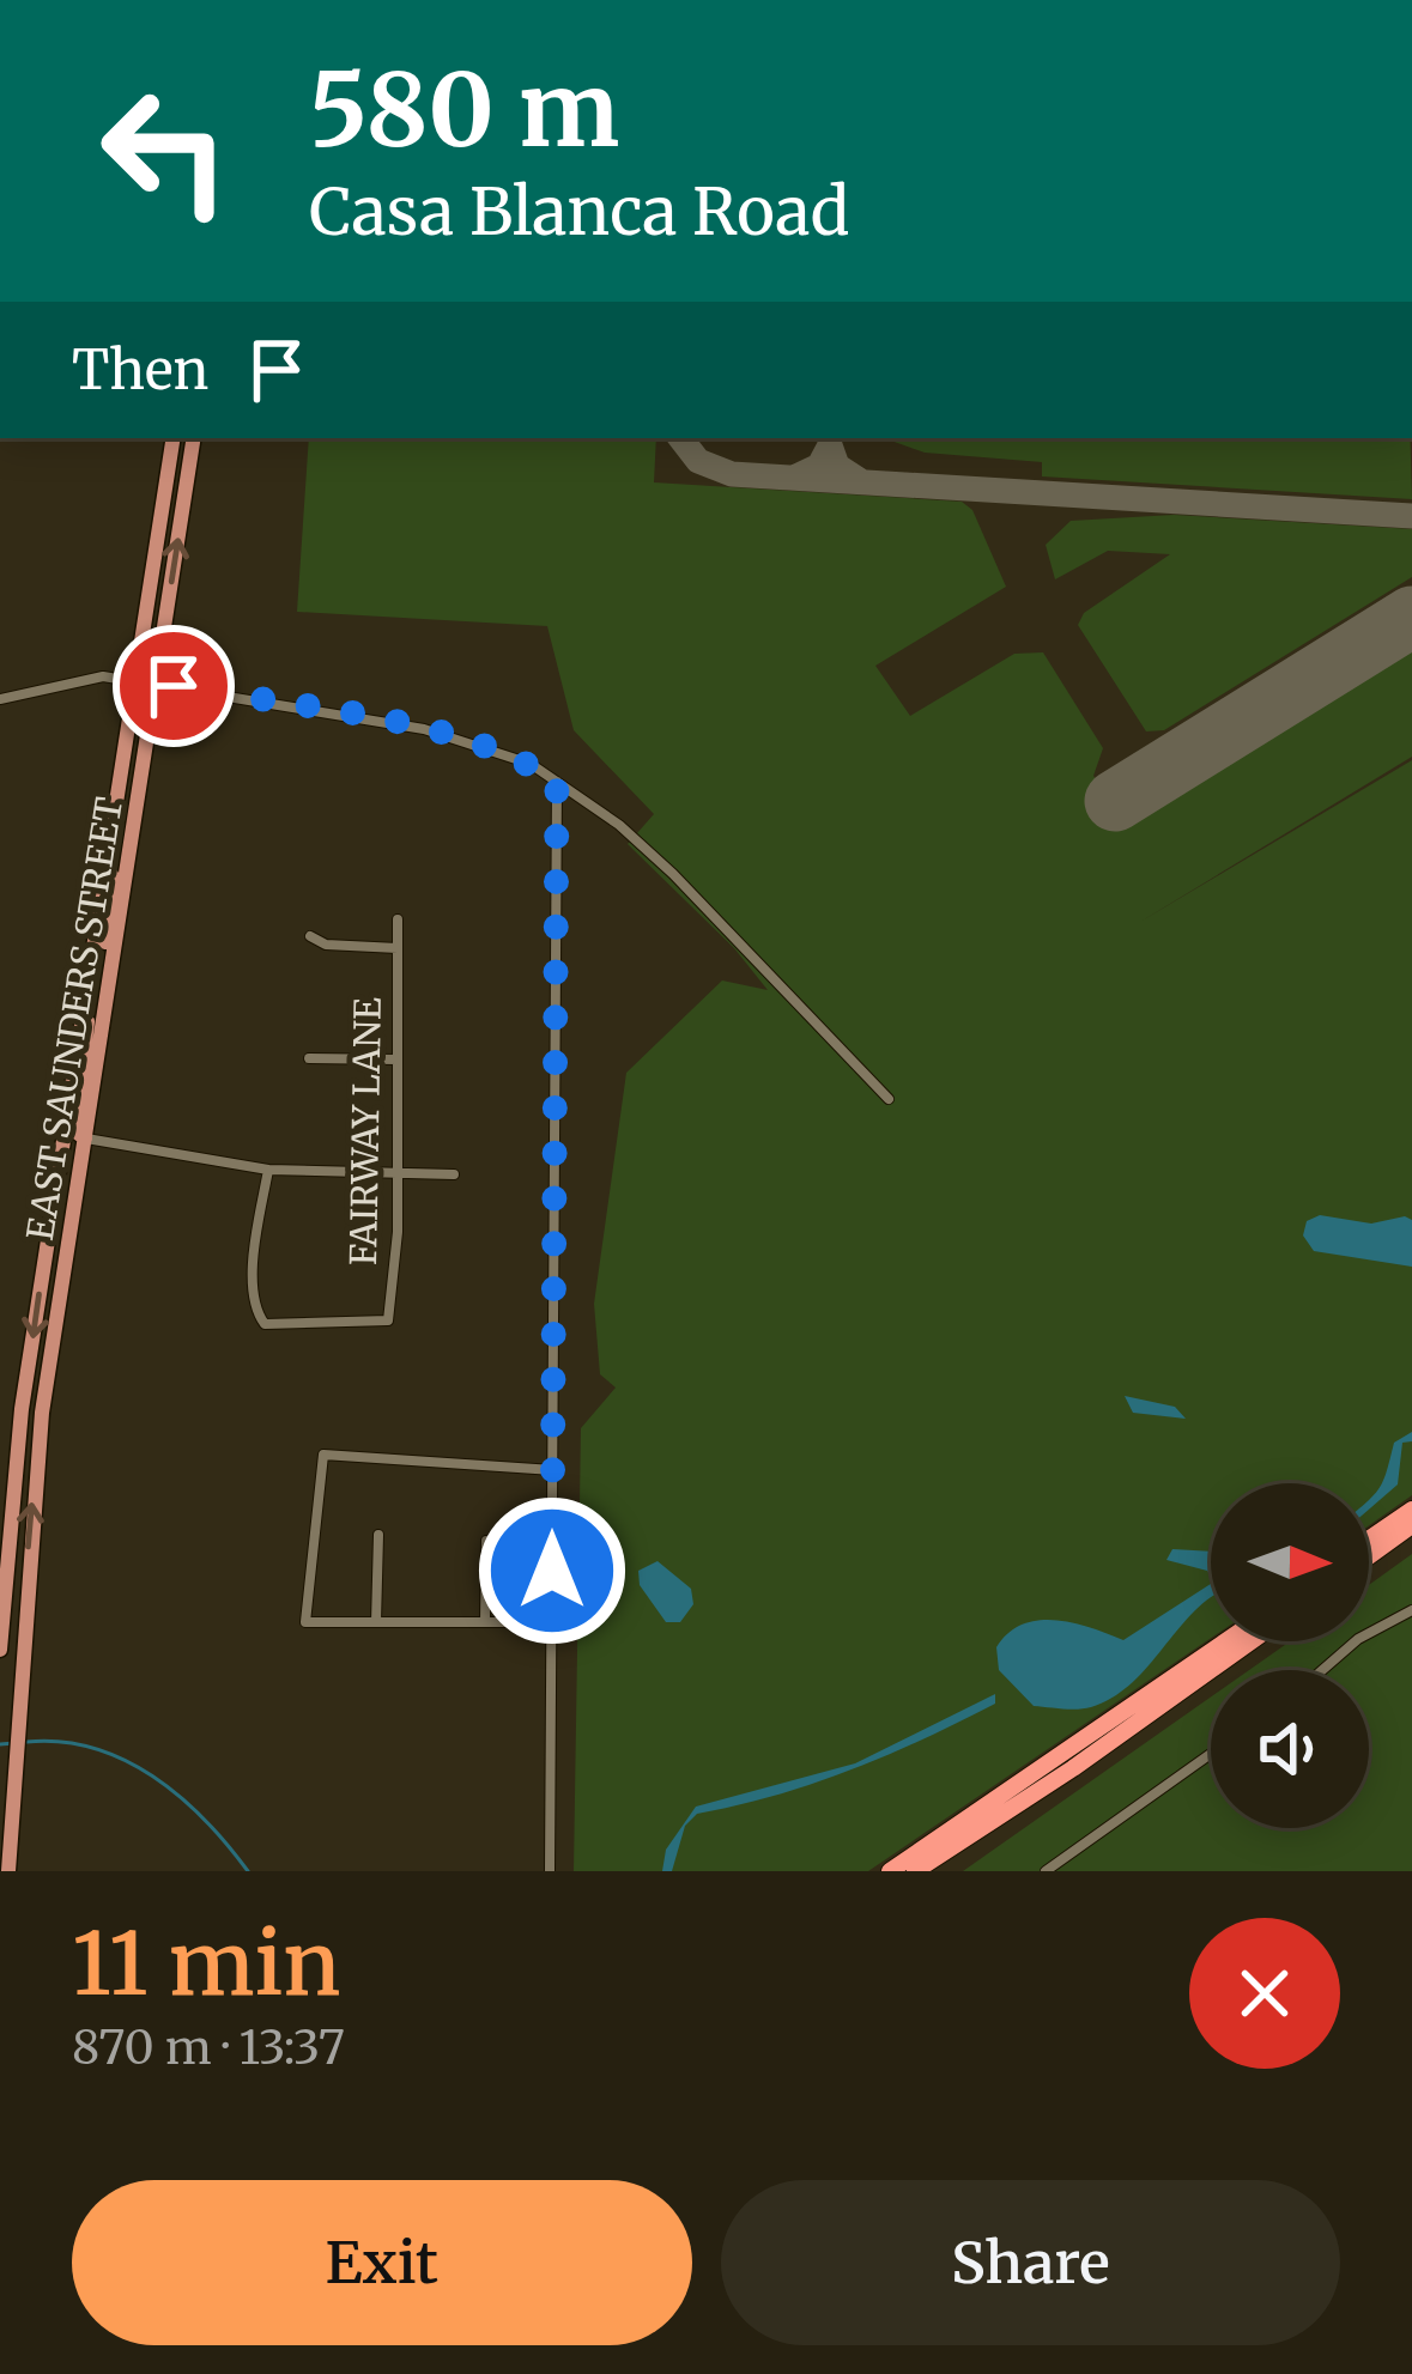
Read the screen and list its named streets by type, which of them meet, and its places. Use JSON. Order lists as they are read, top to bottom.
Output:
{
  "streets": {
    "main road": ["EAST SAUNDERS STREET"],
    "street": ["FAIRWAY LANE"]
  },
  "north": "right",
  "page": {
    "turn": ["580 m", "Casa Blanca Road"],
    "then": "Then",
    "heading": ["11 min", "870 m · 13:37"],
    "buttons": ["Exit", "Share"]
  }
}
